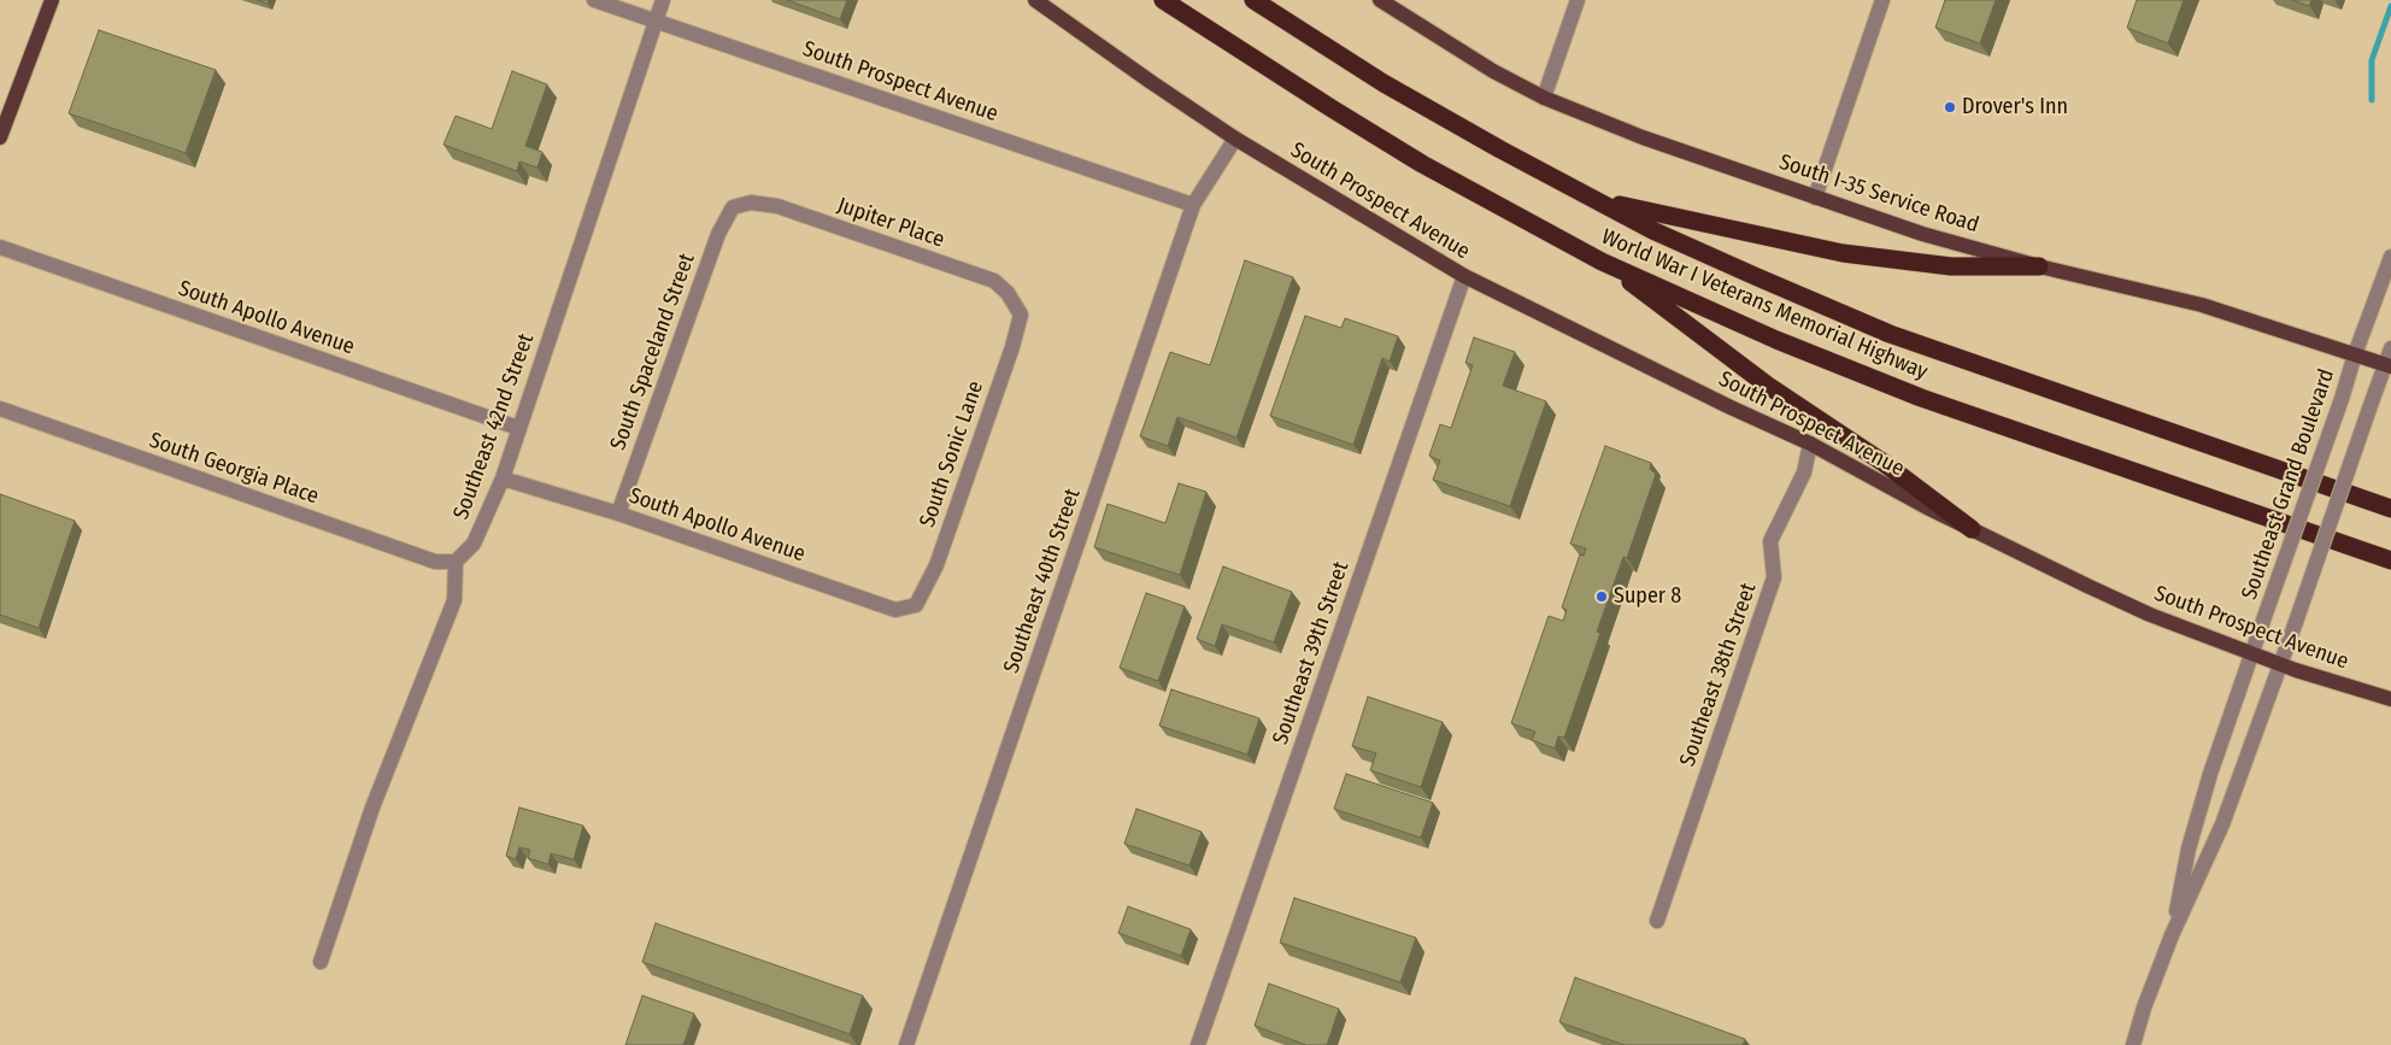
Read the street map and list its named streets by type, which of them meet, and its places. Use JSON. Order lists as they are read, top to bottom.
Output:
{
  "streets": {
    "highway": ["World War I Veterans Memorial Highway"],
    "main road": ["South Prospect Avenue", "South I-35 Service Road"],
    "street": [
      "Jupiter Place",
      "South Apollo Avenue",
      "South Spaceland Street",
      "Southeast 42nd Street",
      "South Sonic Lane",
      "South Georgia Place",
      "Southeast Grand Boulevard",
      "Southeast 40th Street",
      "Southeast 39th Street",
      "Southeast 38th Street"
    ]
  },
  "crossings": [
    ["South Prospect Avenue", "Southeast 42nd Street"],
    ["South Prospect Avenue", "Southeast Grand Boulevard"],
    ["South Prospect Avenue", "Southeast 40th Street"],
    ["South Prospect Avenue", "Southeast 39th Street"],
    ["South Prospect Avenue", "Southeast 38th Street"],
    ["South I-35 Service Road", "Southeast Grand Boulevard"],
    ["Jupiter Place", "South Spaceland Street"],
    ["Jupiter Place", "South Sonic Lane"],
    ["South Apollo Avenue", "South Spaceland Street"],
    ["South Apollo Avenue", "Southeast 42nd Street"],
    ["South Apollo Avenue", "South Sonic Lane"],
    ["Southeast 42nd Street", "South Georgia Place"]
  ],
  "places": ["Drover's Inn", "Super 8"]
}
